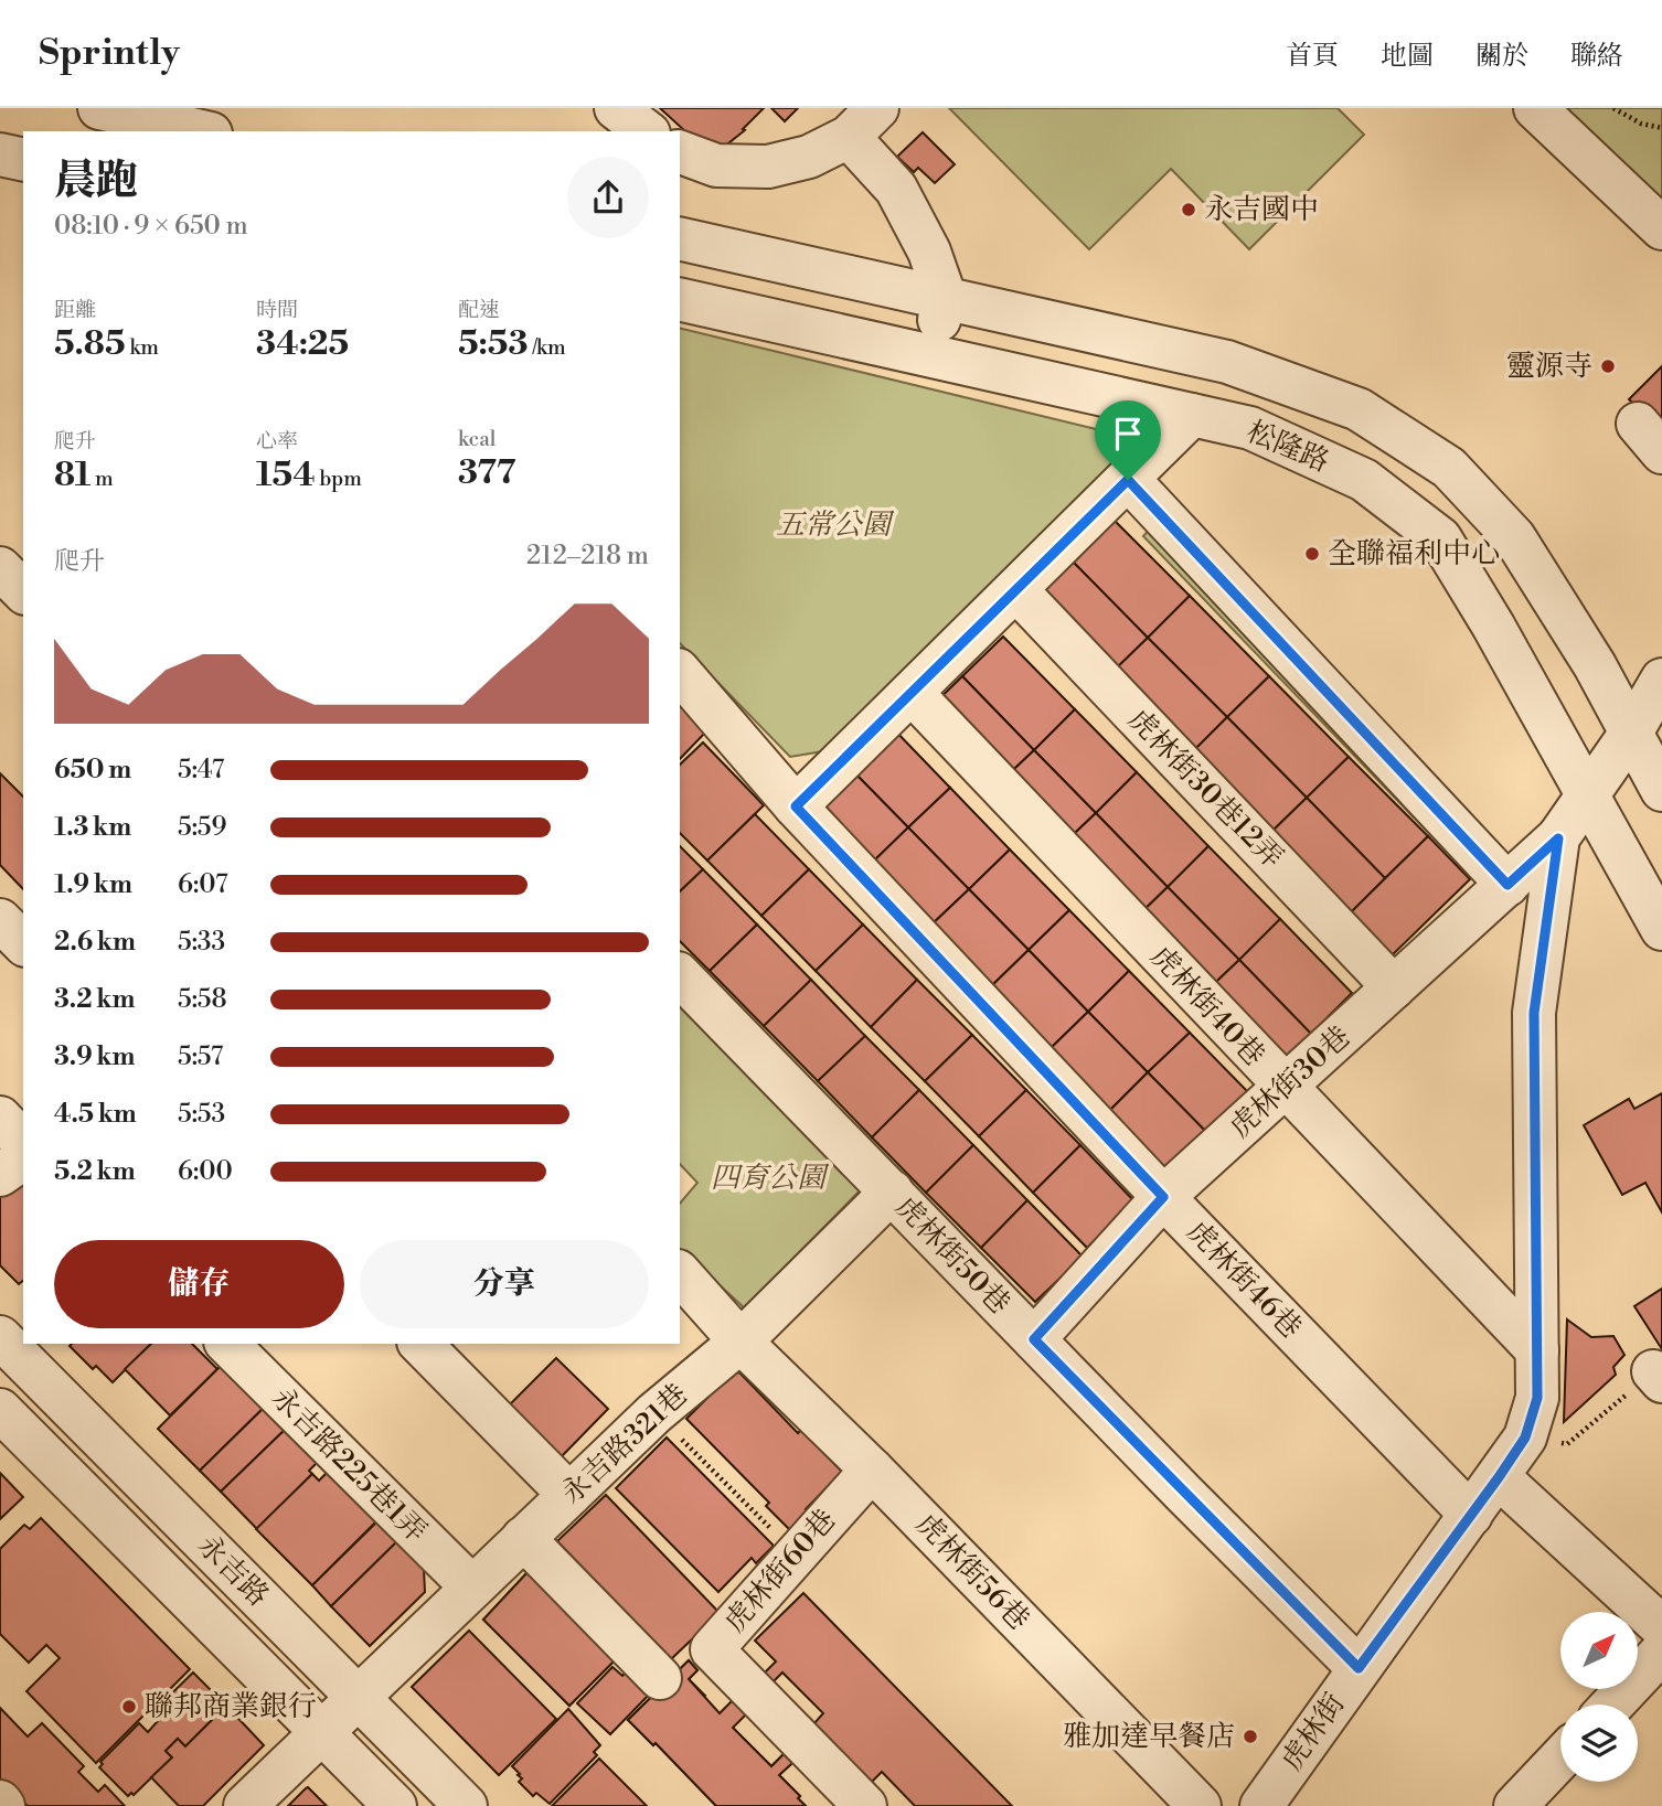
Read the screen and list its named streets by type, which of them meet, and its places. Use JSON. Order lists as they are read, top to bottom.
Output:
{
  "streets": {
    "street": [
      "松隆路",
      "虎林街30巷12弄",
      "虎林街40巷",
      "虎林街30巷",
      "虎林街50巷",
      "虎林街46巷",
      "永吉路321巷",
      "永吉路225巷1弄",
      "永吉路",
      "虎林街60巷",
      "虎林街56巷",
      "虎林街"
    ]
  },
  "crossings": [
    ["松隆路", "虎林街"],
    ["虎林街30巷12弄", "虎林街30巷"],
    ["虎林街40巷", "虎林街30巷"],
    ["虎林街40巷", "虎林街"],
    ["虎林街30巷", "虎林街50巷"],
    ["虎林街30巷", "虎林街46巷"],
    ["虎林街30巷", "虎林街"],
    ["虎林街50巷", "永吉路321巷"],
    ["虎林街50巷", "虎林街"],
    ["虎林街46巷", "虎林街"],
    ["永吉路321巷", "永吉路225巷1弄"],
    ["永吉路321巷", "永吉路"],
    ["永吉路321巷", "虎林街56巷"],
    ["虎林街60巷", "虎林街56巷"]
  ],
  "parks": ["五常公園", "四育公園"],
  "places": [
    "永吉國中",
    "靈源寺",
    "全聯福利中心",
    "聯邦商業銀行",
    "雅加達早餐店"
  ],
  "north": "top right",
  "page": {
    "header": "Sprintly",
    "nav": [
      "首頁",
      "地圖",
      "關於",
      "聯絡"
    ],
    "heading": ["晨跑", "08:10 · 9 × 650 m"],
    "stats": [
      ["距離", "5.85 km"],
      ["時間", "34:25"],
      ["配速", "5:53 /km"],
      ["爬升", "81 m"],
      ["心率", "154 bpm"],
      ["kcal", "377"]
    ],
    "chart": ["爬升", "212–218 m"],
    "list": [
      {
        "name": "650 m",
        "note": "5:47"
      },
      {
        "name": "1.3 km",
        "note": "5:59"
      },
      {
        "name": "1.9 km",
        "note": "6:07"
      },
      {
        "name": "2.6 km",
        "note": "5:33"
      },
      {
        "name": "3.2 km",
        "note": "5:58"
      },
      {
        "name": "3.9 km",
        "note": "5:57"
      },
      {
        "name": "4.5 km",
        "note": "5:53"
      },
      {
        "name": "5.2 km",
        "note": "6:00"
      }
    ],
    "buttons": ["儲存", "分享"]
  }
}
